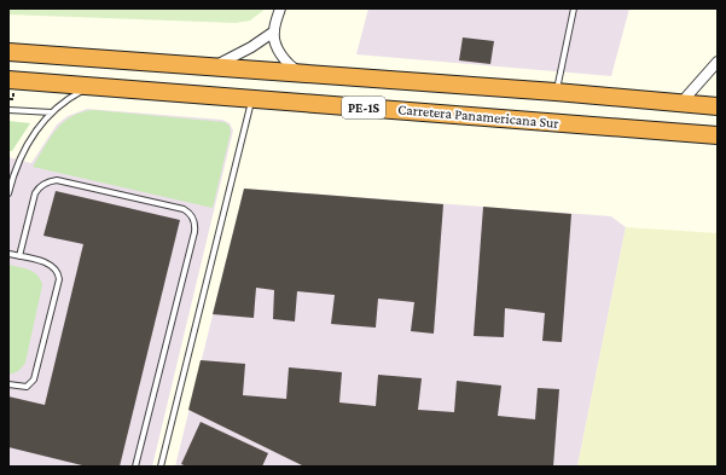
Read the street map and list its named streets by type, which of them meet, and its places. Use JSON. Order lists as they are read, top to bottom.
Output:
{
  "streets": {
    "highway": ["PE-1S", "Carretera Panamericana Sur"]
  }
}
